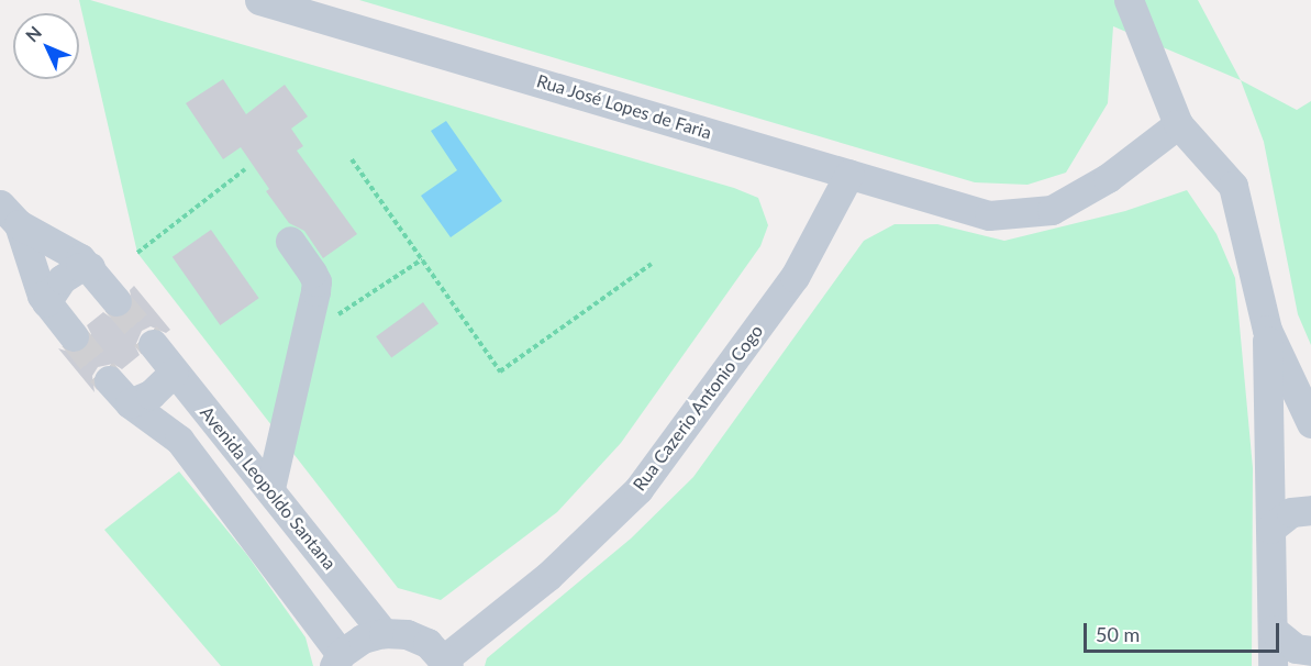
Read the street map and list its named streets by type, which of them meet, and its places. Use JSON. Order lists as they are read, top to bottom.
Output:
{
  "streets": {
    "street": ["Rua José Lopes de Faria", "Rua Cazerio Antonio Cogo", "Avenida Leopoldo Santana"]
  },
  "crossings": [
    ["Rua José Lopes de Faria", "Rua Cazerio Antonio Cogo"]
  ],
  "scale_bar": "50 m",
  "north": "top left"
}
